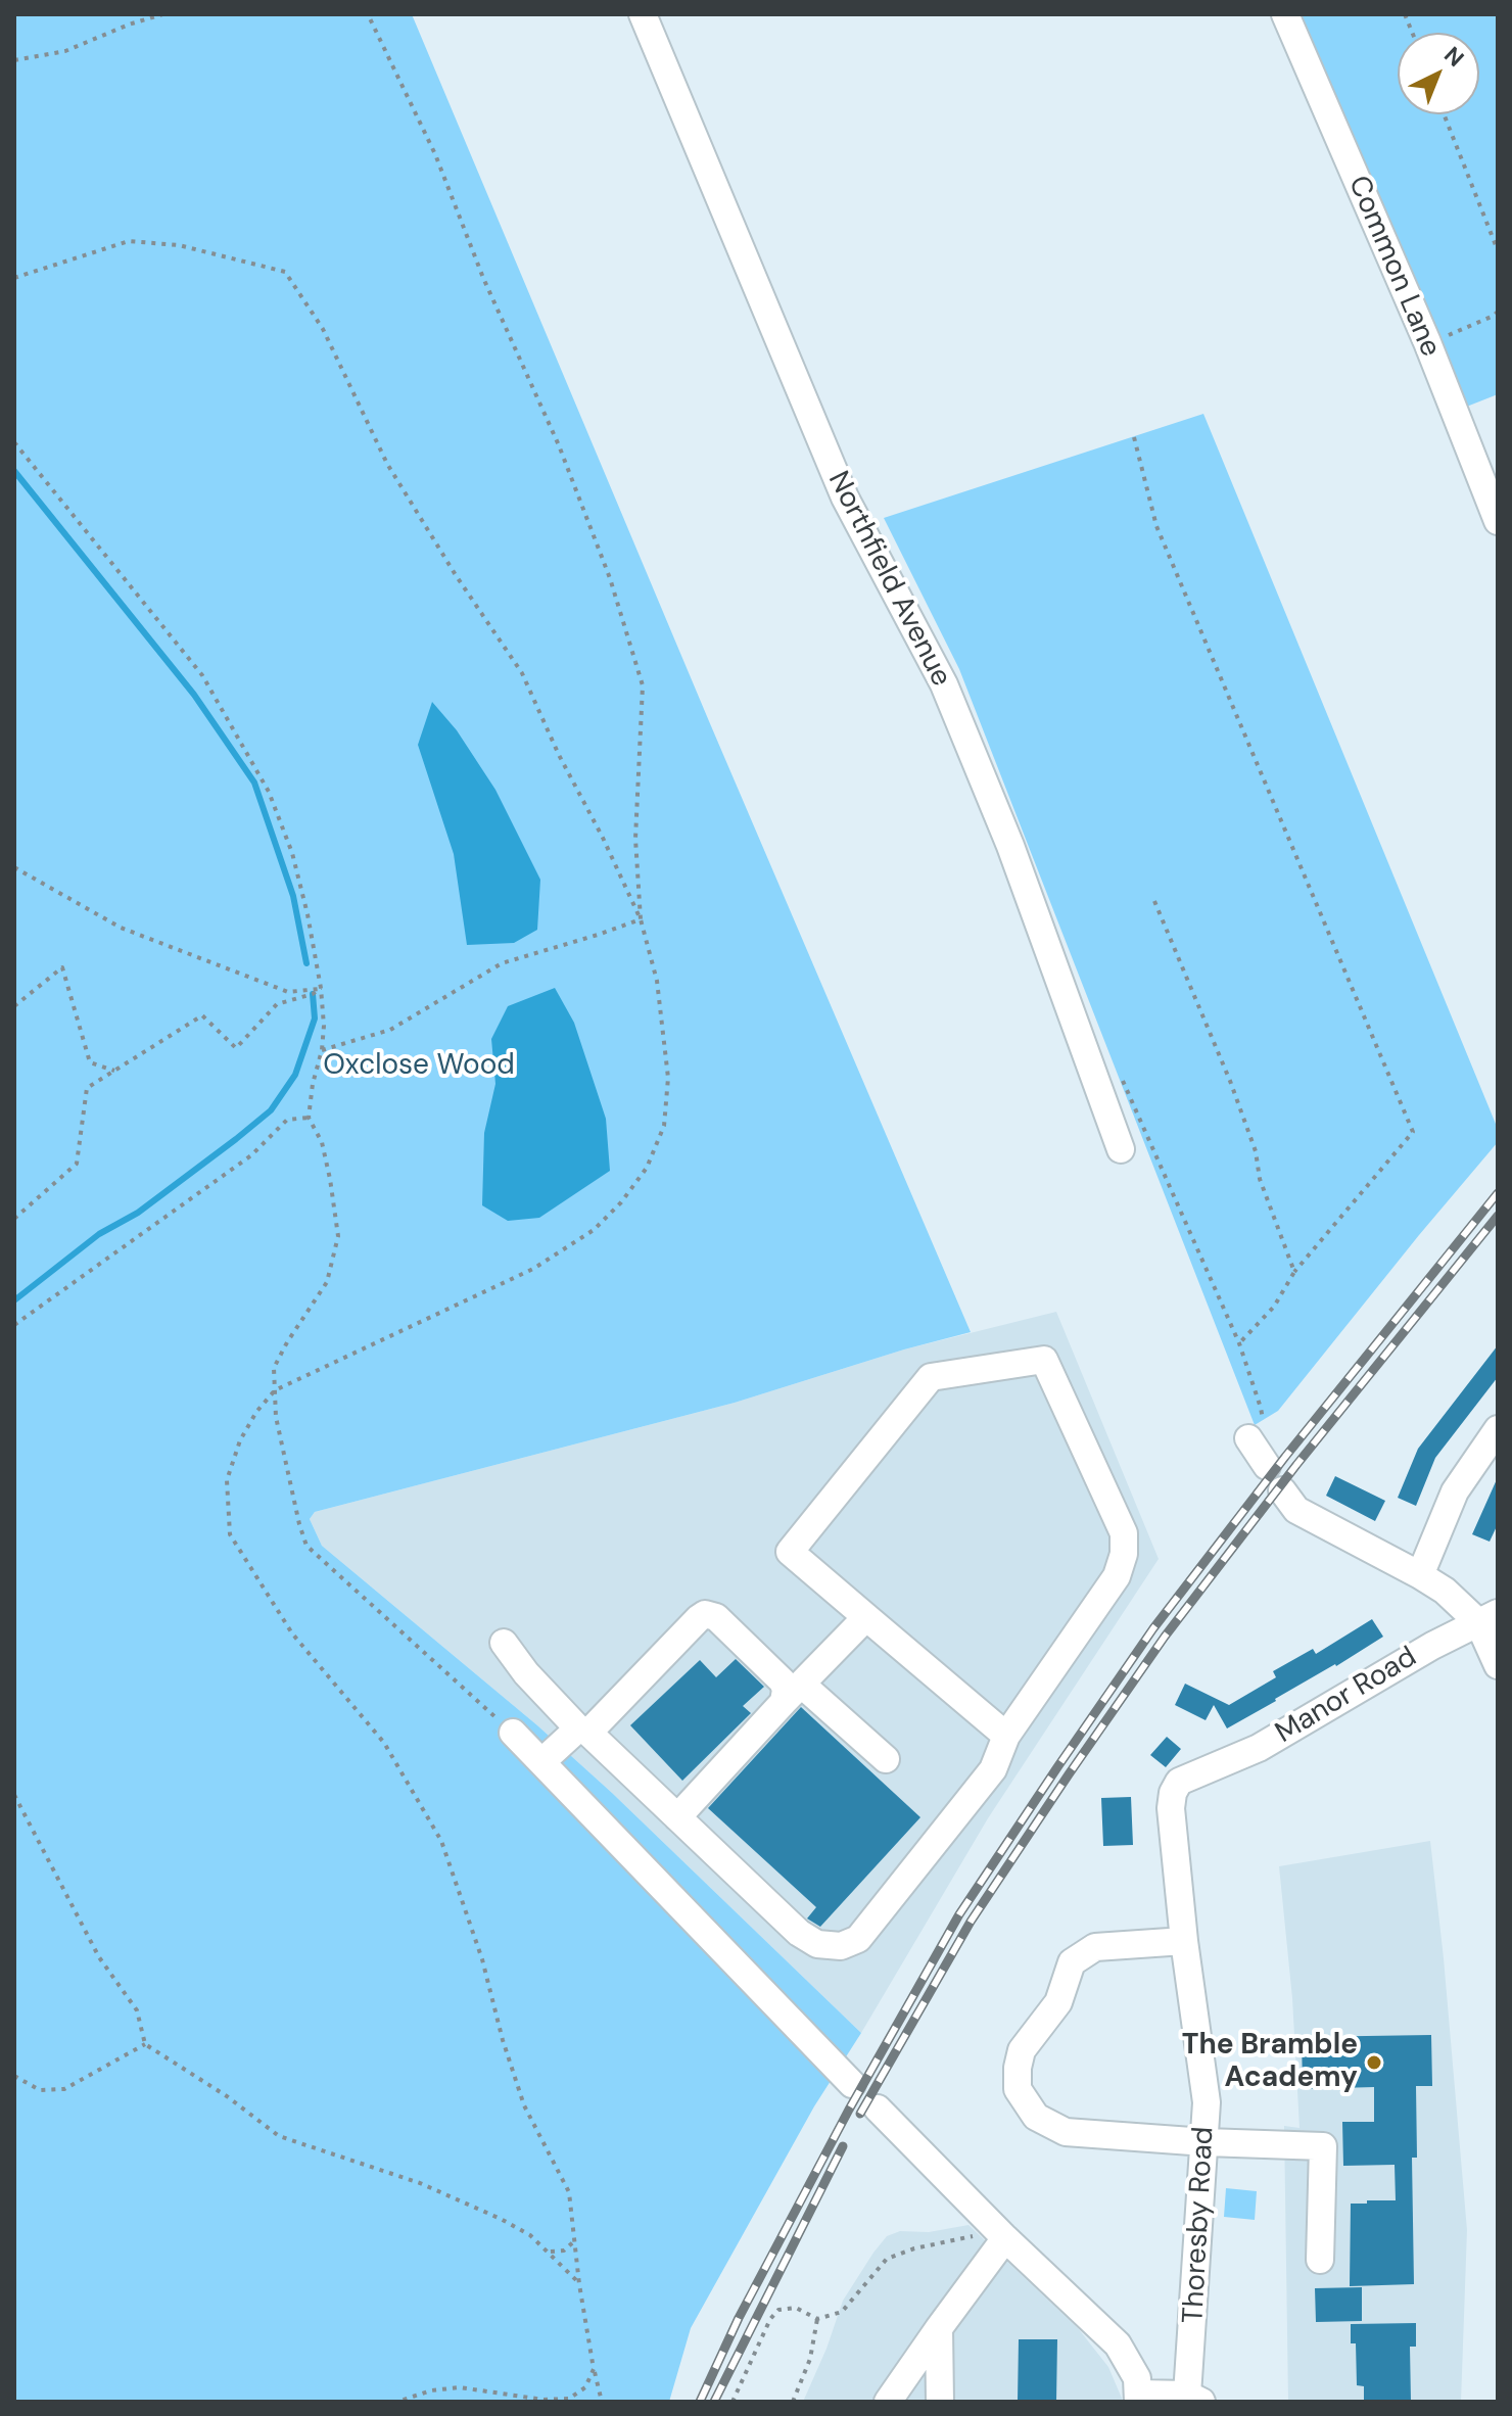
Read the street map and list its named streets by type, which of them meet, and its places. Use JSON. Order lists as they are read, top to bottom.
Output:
{
  "streets": {
    "street": [
      "Common Lane",
      "Northfield Avenue",
      "Manor Road",
      "Thoresby Road"
    ]
  },
  "crossings": [
    ["Manor Road", "Thoresby Road"]
  ],
  "parks": ["Oxclose Wood"],
  "places": ["The Bramble Academy"],
  "north": "top right"
}
